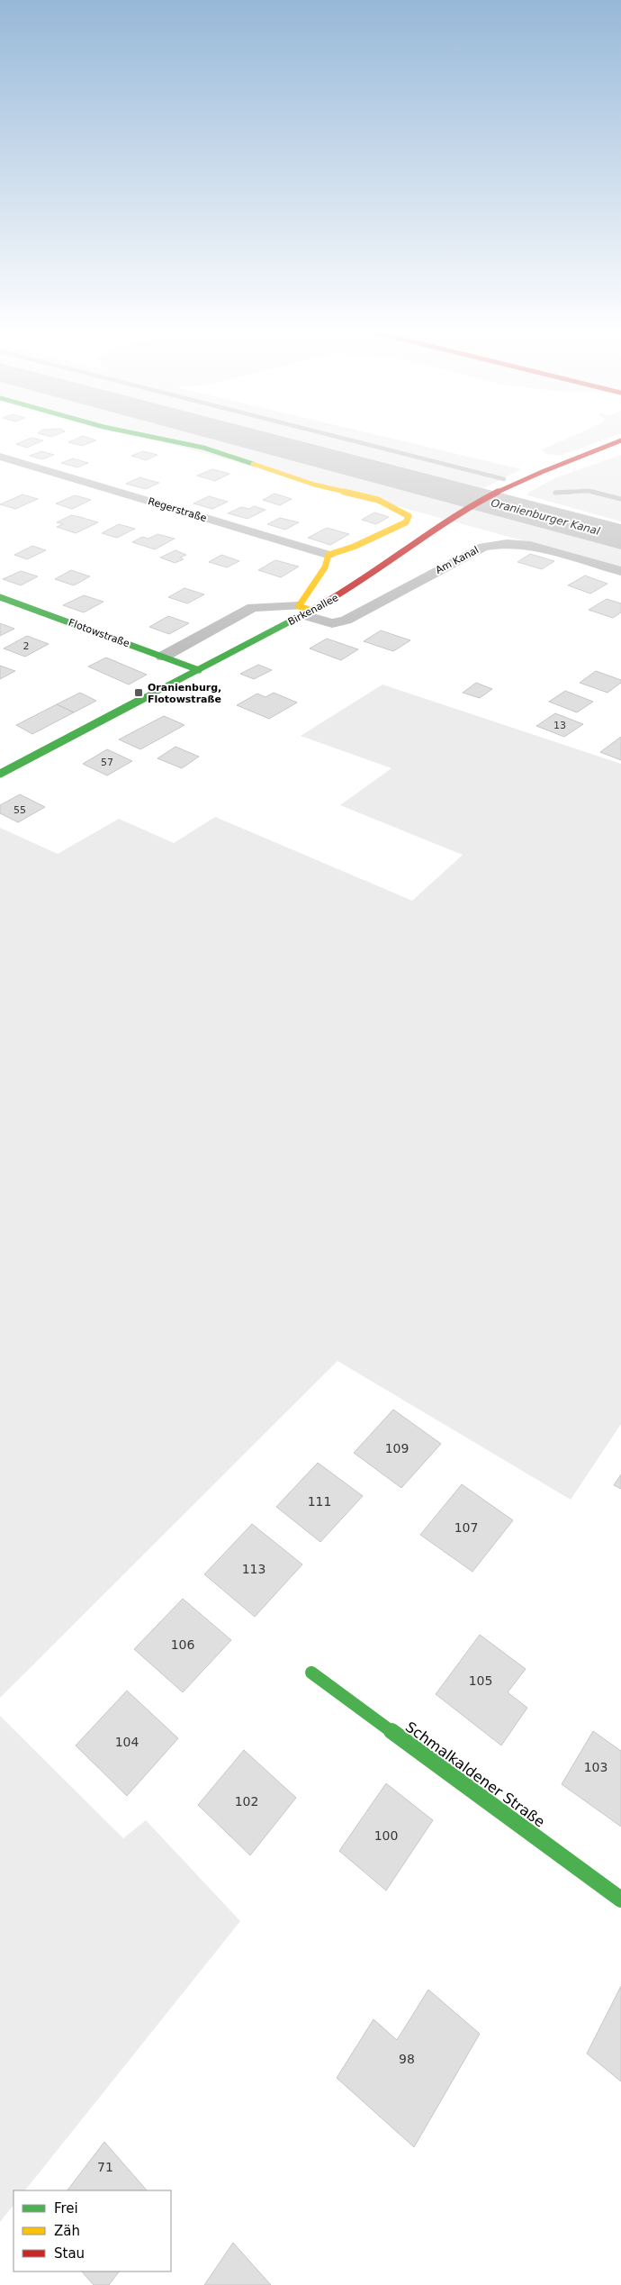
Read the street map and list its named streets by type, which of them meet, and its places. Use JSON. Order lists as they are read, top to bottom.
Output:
{
  "streets": {
    "street": [
      "Regerstraße",
      "Am Kanal",
      "Birkenallee",
      "Flotowstraße",
      "Schmalkaldener Straße"
    ]
  },
  "crossings": [
    ["Am Kanal", "Birkenallee"],
    ["Am Kanal", "Flotowstraße"],
    ["Birkenallee", "Flotowstraße"]
  ],
  "water": ["Oranienburger Kanal"],
  "places": {
    "transit": ["Oranienburg, Flotowstraße"]
  },
  "house_numbers": [
    "2",
    "13",
    "57",
    "55",
    "109",
    "111",
    "107",
    "113",
    "106",
    "105",
    "104",
    "103",
    "102",
    "100",
    "98",
    "71"
  ],
  "legend": ["Frei", "Zäh", "Stau"]
}
